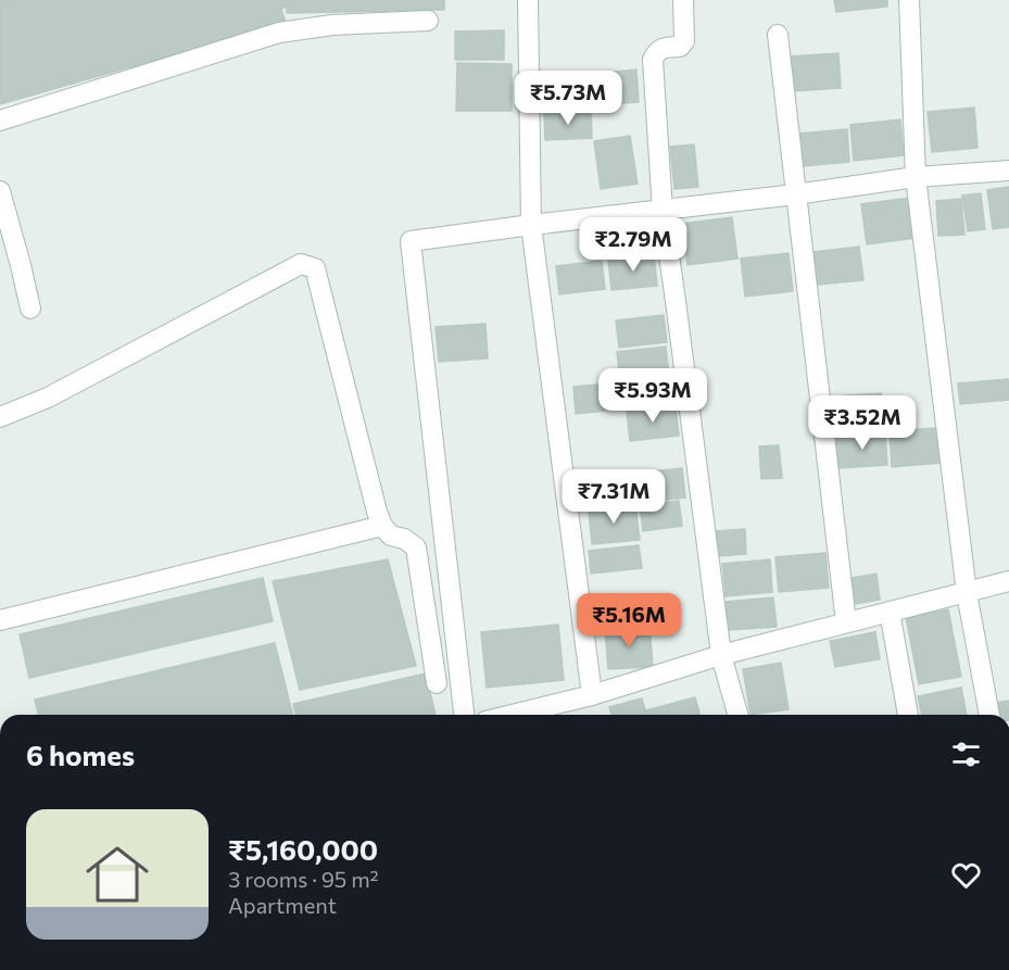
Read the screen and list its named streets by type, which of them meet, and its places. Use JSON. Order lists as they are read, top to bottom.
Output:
{
  "page": {
    "price": [
      "₹5.73M",
      "₹2.79M",
      "₹5.93M",
      "₹3.52M",
      "₹7.31M",
      "₹5.16M"
    ],
    "heading": "6 homes",
    "list": [
      {
        "name": "₹5,160,000",
        "note": "3 rooms · 95 m² · Apartment"
      }
    ]
  }
}
